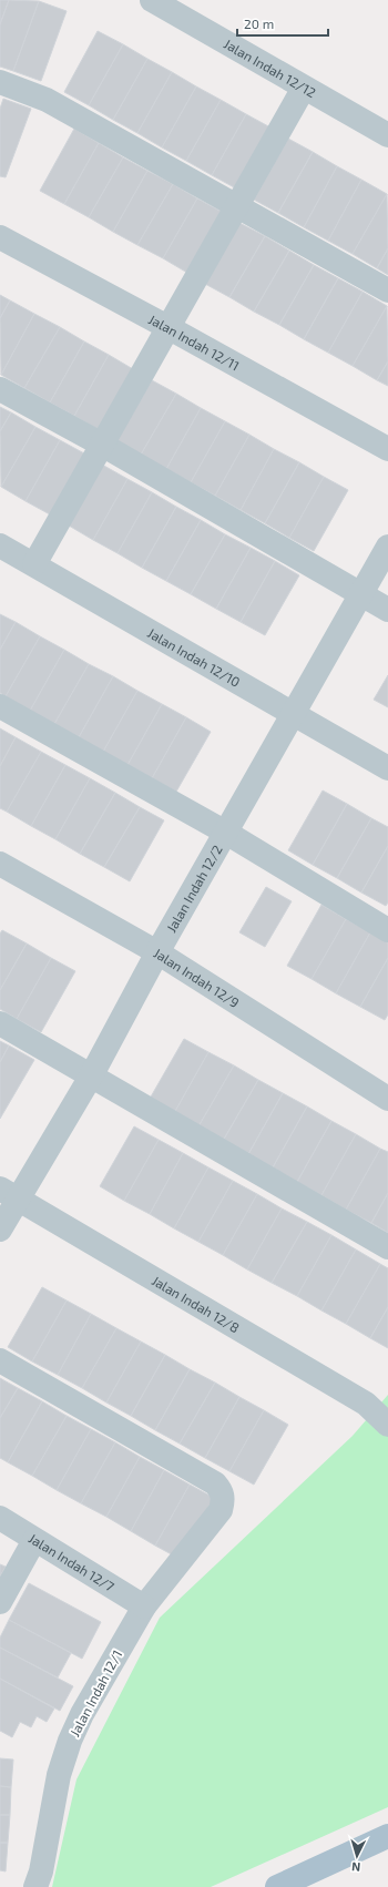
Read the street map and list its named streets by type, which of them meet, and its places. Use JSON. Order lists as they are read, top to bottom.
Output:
{
  "streets": {
    "street": [
      "Jalan Indah 12/12",
      "Jalan Indah 12/11",
      "Jalan Indah 12/10",
      "Jalan Indah 12/2",
      "Jalan Indah 12/9",
      "Jalan Indah 12/8",
      "Jalan Indah 12/7",
      "Jalan Indah 12/1"
    ]
  },
  "crossings": [
    ["Jalan Indah 12/10", "Jalan Indah 12/2"],
    ["Jalan Indah 12/2", "Jalan Indah 12/9"],
    ["Jalan Indah 12/2", "Jalan Indah 12/8"],
    ["Jalan Indah 12/7", "Jalan Indah 12/1"]
  ],
  "scale_bar": "20 m",
  "north": "bottom"
}
